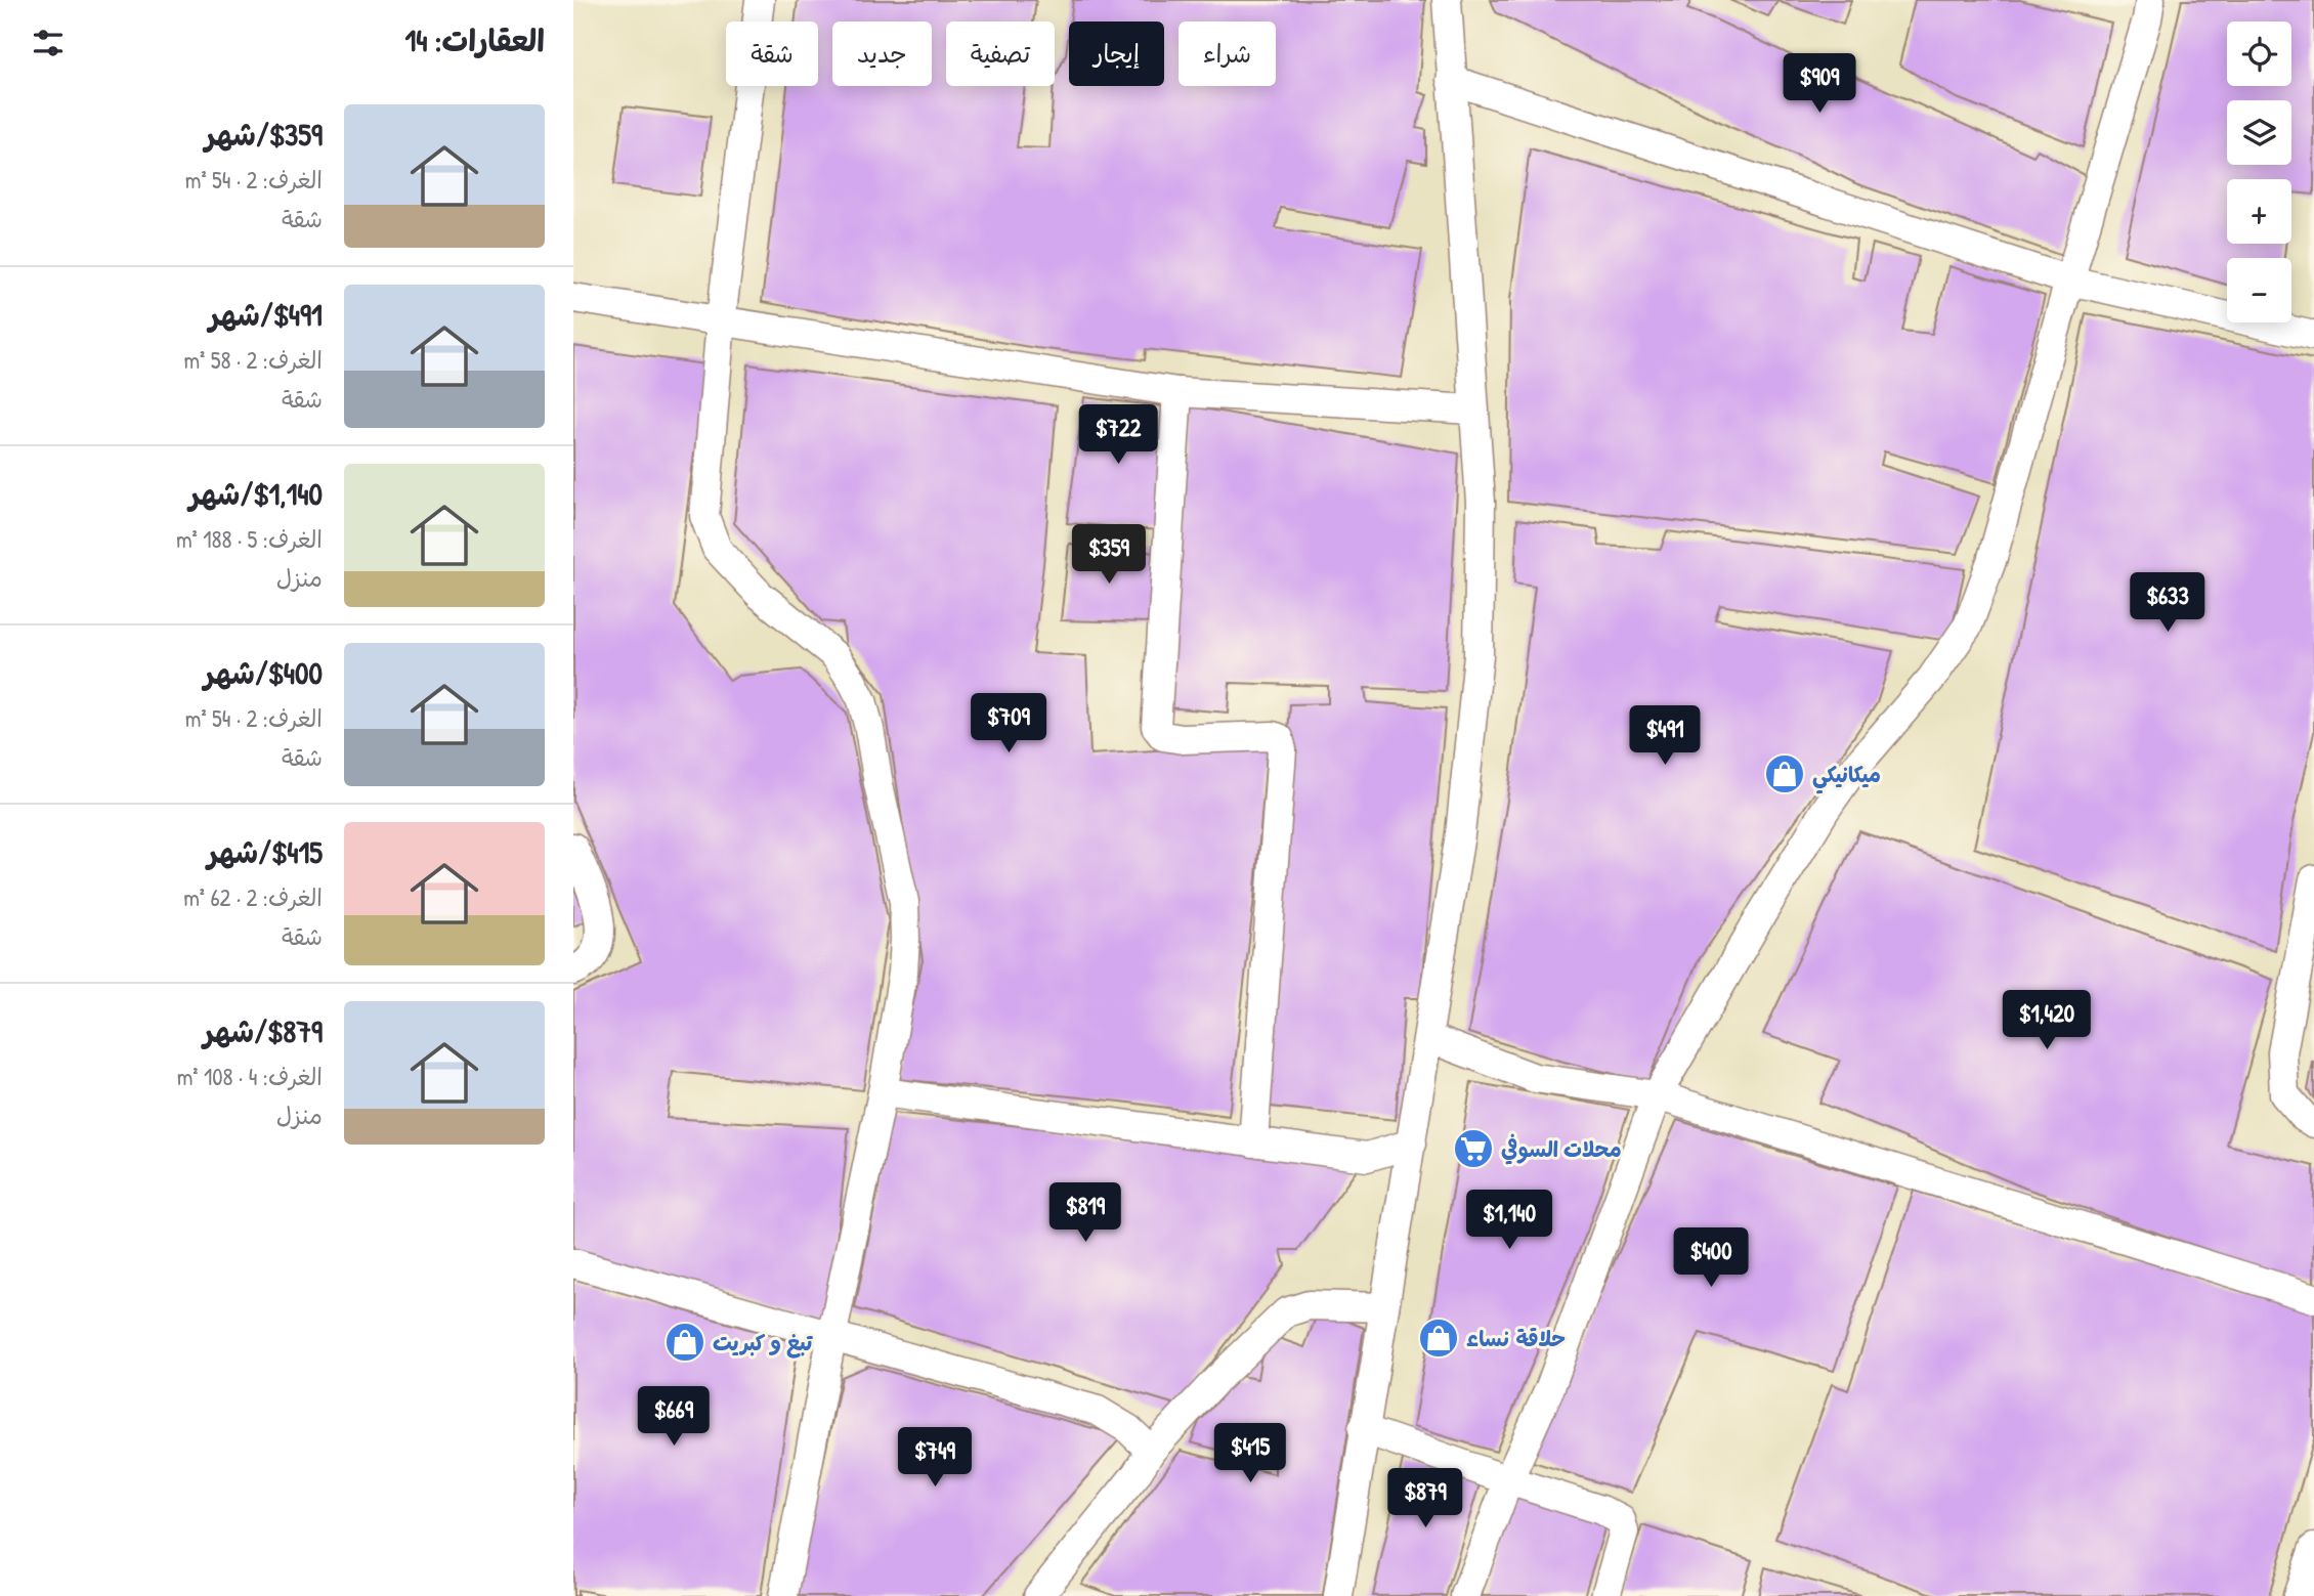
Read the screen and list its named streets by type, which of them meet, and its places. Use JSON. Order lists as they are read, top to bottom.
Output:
{
  "places": {
    "shop": ["ميكانيكي", "حلاقة نساء", "تبغ و كبريت"],
    "supermarket": ["محلات السوفي"]
  },
  "page": {
    "heading": "العقارات: 14",
    "map_buttons": ["+", "−"],
    "chip": [
      "شراء",
      "إيجار",
      "تصفية",
      "جديد",
      "شقة"
    ],
    "price": [
      "$909",
      "$722",
      "$359",
      "$633",
      "$709",
      "$491",
      "$1,420",
      "$819",
      "$1,140",
      "$400",
      "$669",
      "$415",
      "$749",
      "$879"
    ],
    "list": [
      {
        "name": "$359/شهر",
        "note": "الغرف: 2 · 54 m² · شقة"
      },
      {
        "name": "$491/شهر",
        "note": "الغرف: 2 · 58 m² · شقة"
      },
      {
        "name": "$1,140/شهر",
        "note": "الغرف: 5 · 188 m² · منزل"
      },
      {
        "name": "$400/شهر",
        "note": "الغرف: 2 · 54 m² · شقة"
      },
      {
        "name": "$415/شهر",
        "note": "الغرف: 2 · 62 m² · شقة"
      },
      {
        "name": "$879/شهر",
        "note": "الغرف: 4 · 108 m² · منزل"
      }
    ]
  }
}
